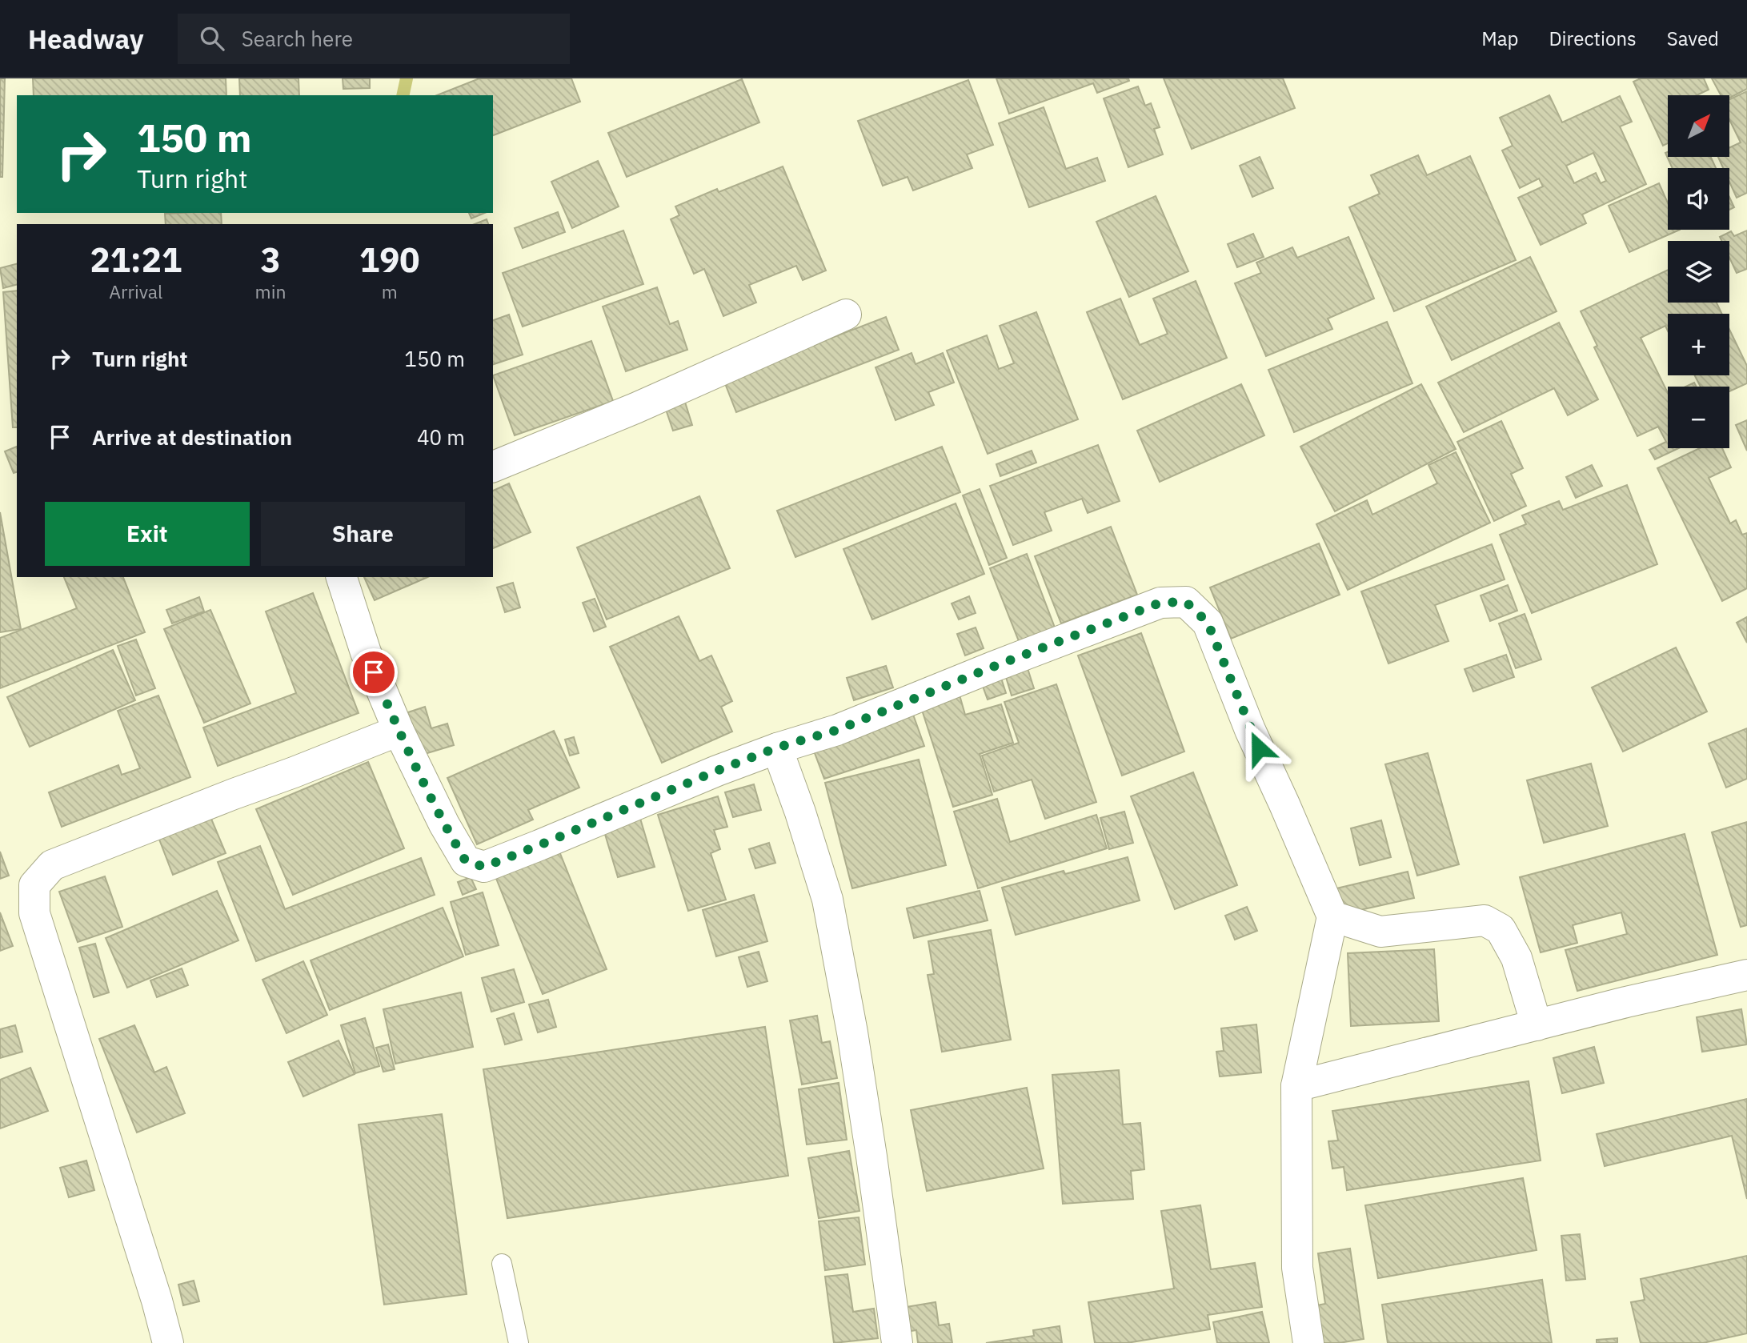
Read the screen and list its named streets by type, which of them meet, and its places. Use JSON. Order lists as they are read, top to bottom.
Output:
{
  "north": "top right",
  "page": {
    "header": "Headway",
    "search": "Search here",
    "nav": ["Map", "Directions", "Saved"],
    "map_buttons": ["+", "−"],
    "turn": ["150 m", "Turn right"],
    "eta": [
      "21:21",
      "Arrival",
      "3",
      "min",
      "190",
      "m"
    ],
    "list": [
      {
        "name": "Turn right",
        "value": "150 m"
      },
      {
        "name": "Arrive at destination",
        "value": "40 m"
      }
    ],
    "buttons": ["Exit", "Share"]
  }
}
